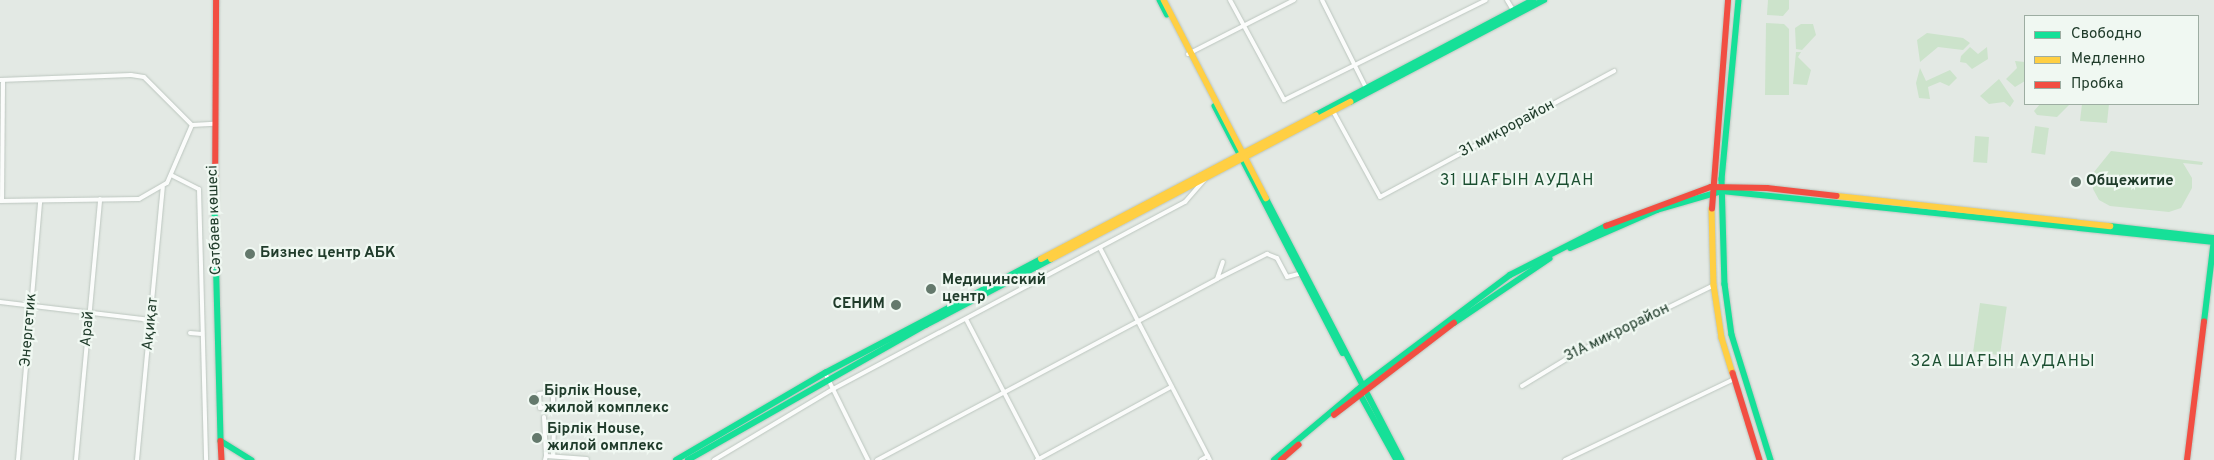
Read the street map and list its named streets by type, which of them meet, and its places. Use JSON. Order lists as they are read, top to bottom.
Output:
{
  "streets": {
    "main road": ["Сәтбаев көшесі"],
    "street": [
      "31 микрорайон",
      "Ақиқат",
      "Арай",
      "Энергетик",
      "31А микрорайон"
    ]
  },
  "districts": ["31 ШАҒЫН АУДАН", "32А ШАҒЫН АУДАНЫ"],
  "places": [
    "Общежитие",
    "Бизнес центр АБК",
    "Медицинский центр",
    "СЕНИМ",
    "Бірлік House, жилой комплекс",
    "Бірлік House, жилой омплекс"
  ],
  "legend": ["Свободно", "Медленно", "Пробка"]
}
